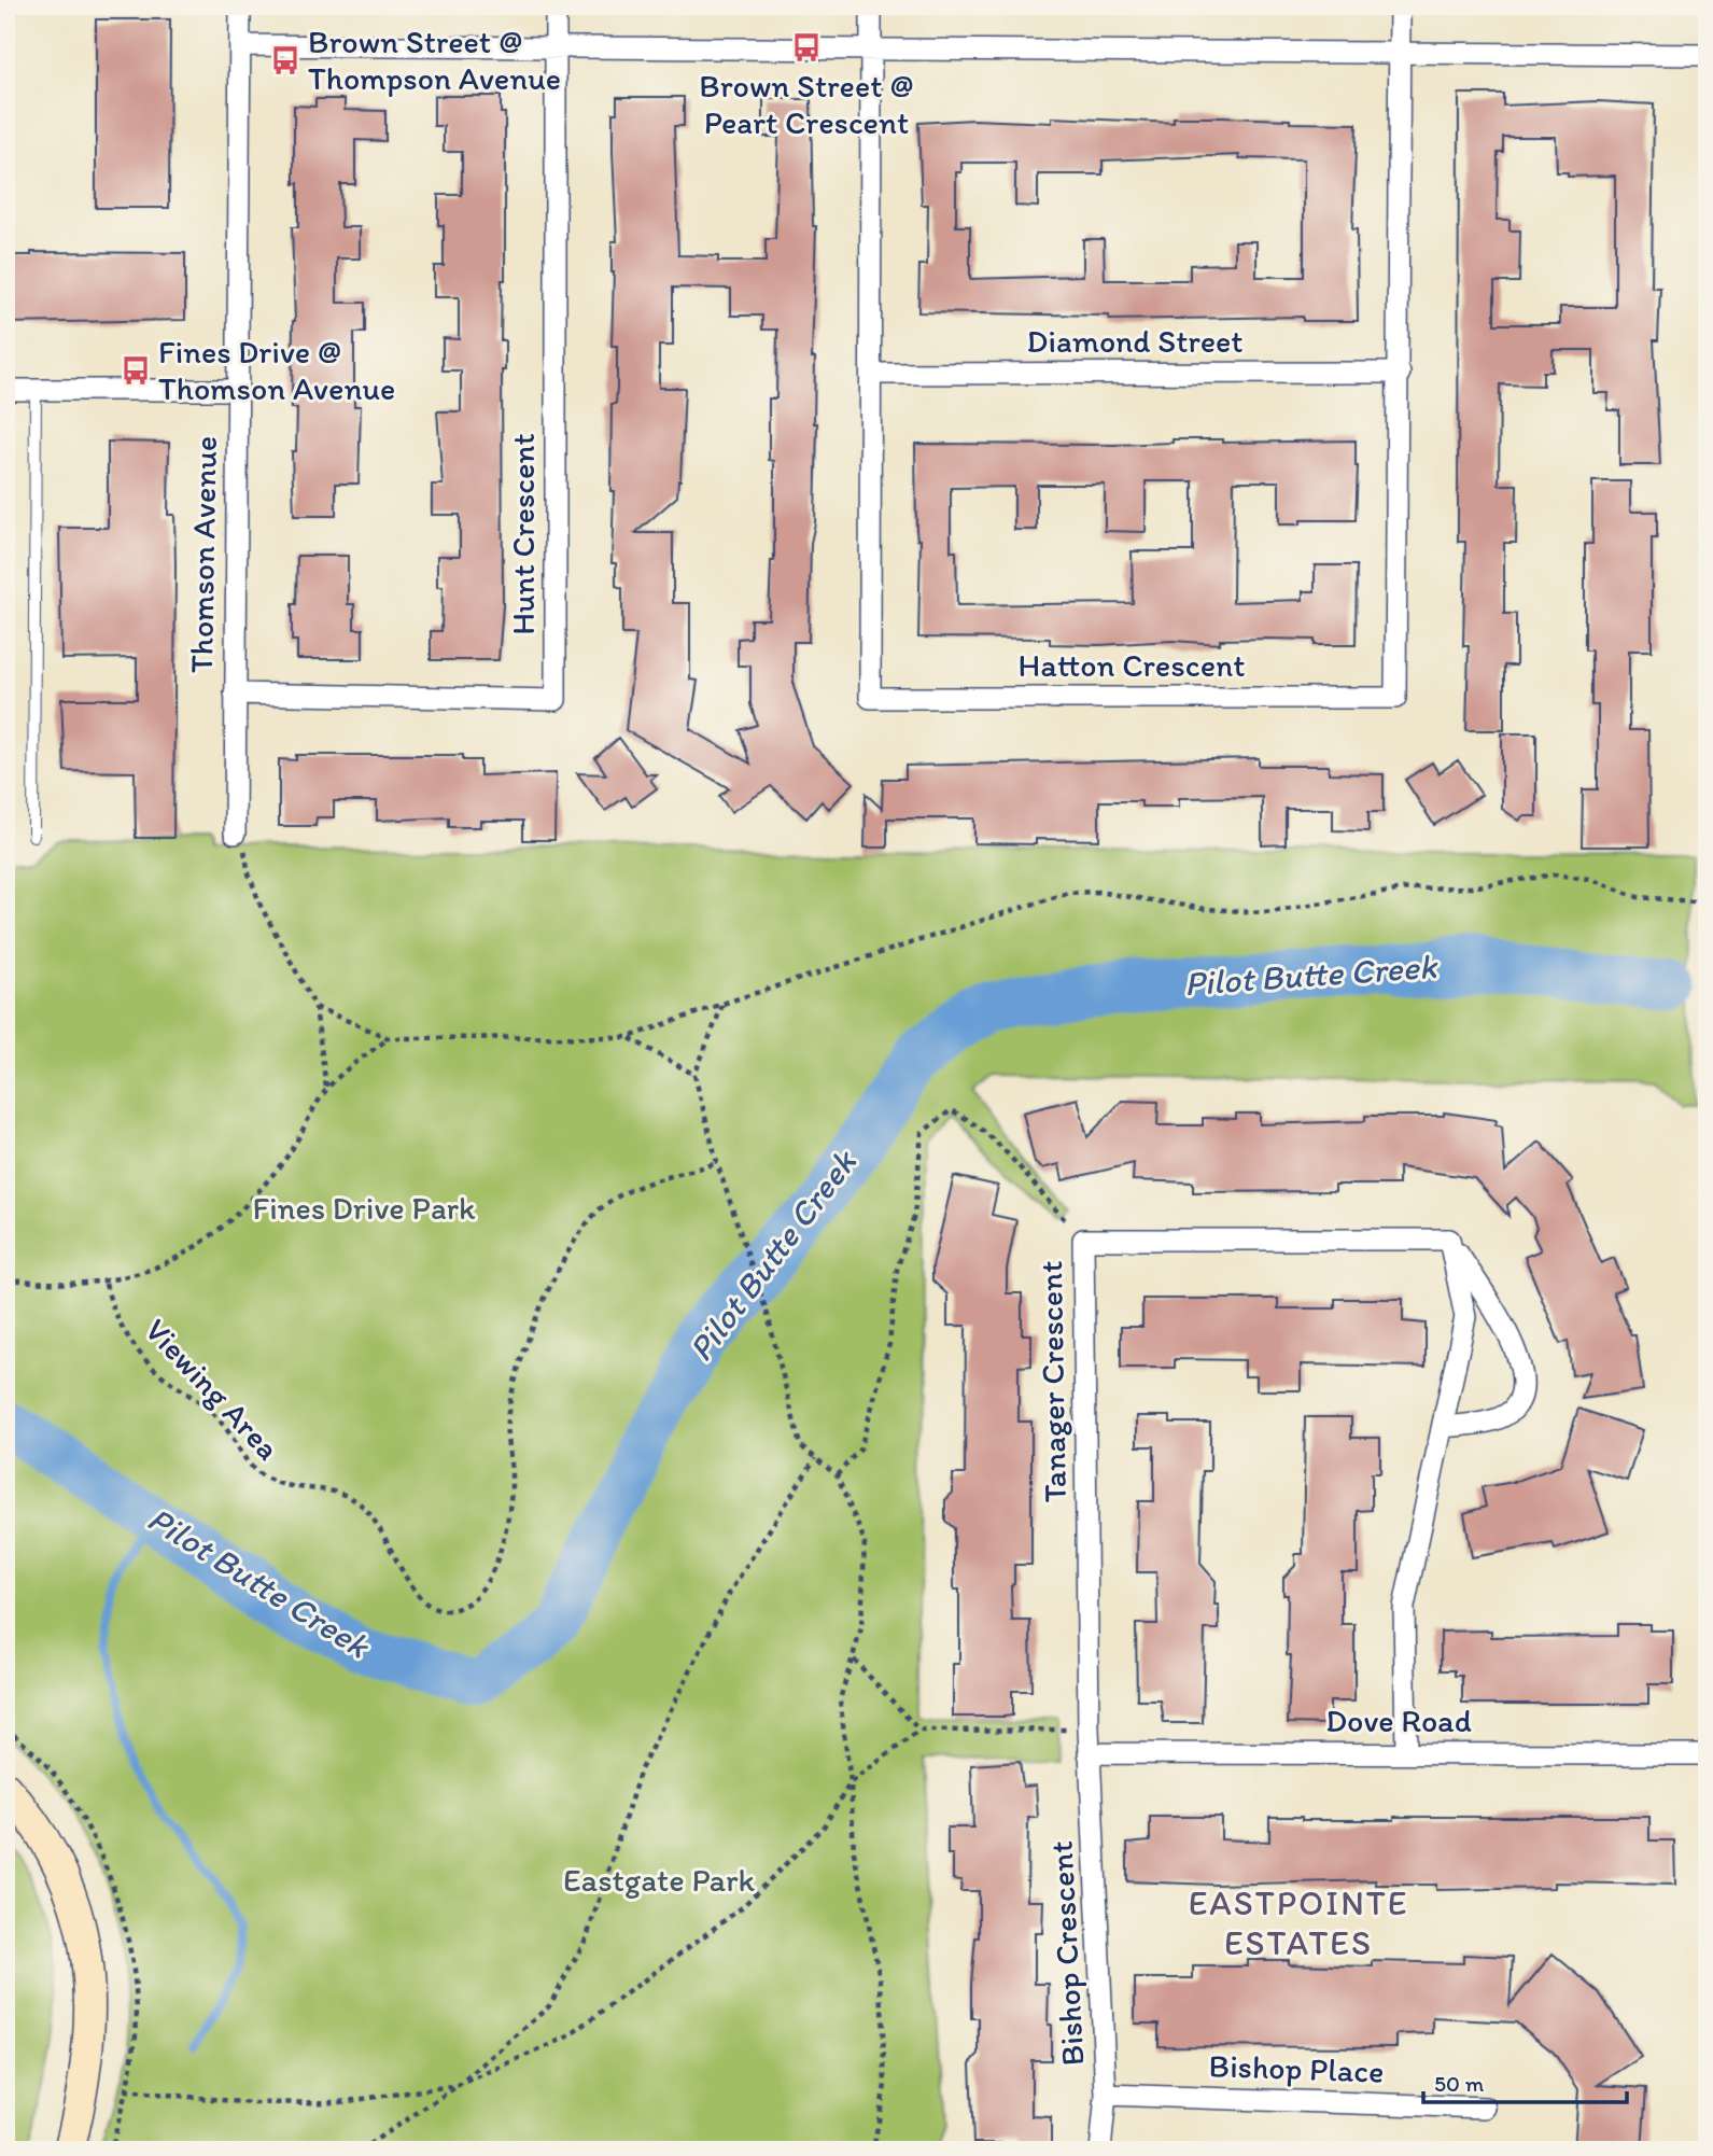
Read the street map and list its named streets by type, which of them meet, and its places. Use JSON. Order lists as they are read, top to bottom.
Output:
{
  "streets": {
    "street": [
      "Diamond Street",
      "Hunt Crescent",
      "Thomson Avenue",
      "Hatton Crescent",
      "Tanager Crescent",
      "Dove Road",
      "Bishop Crescent",
      "Bishop Place"
    ],
    "path": ["Viewing Area"]
  },
  "crossings": [
    ["Diamond Street", "Hatton Crescent"],
    ["Hunt Crescent", "Thomson Avenue"],
    ["Tanager Crescent", "Dove Road"],
    ["Tanager Crescent", "Bishop Crescent"],
    ["Dove Road", "Bishop Crescent"],
    ["Bishop Crescent", "Bishop Place"]
  ],
  "districts": ["EASTPOINTE ESTATES"],
  "water": ["Pilot Butte Creek"],
  "parks": ["Fines Drive Park", "Eastgate Park"],
  "places": {
    "bus stop": ["Brown Street @ Peart Crescent", "Brown Street @ Thompson Avenue", "Fines Drive @ Thomson Avenue"]
  },
  "scale_bar": "50 m"
}
